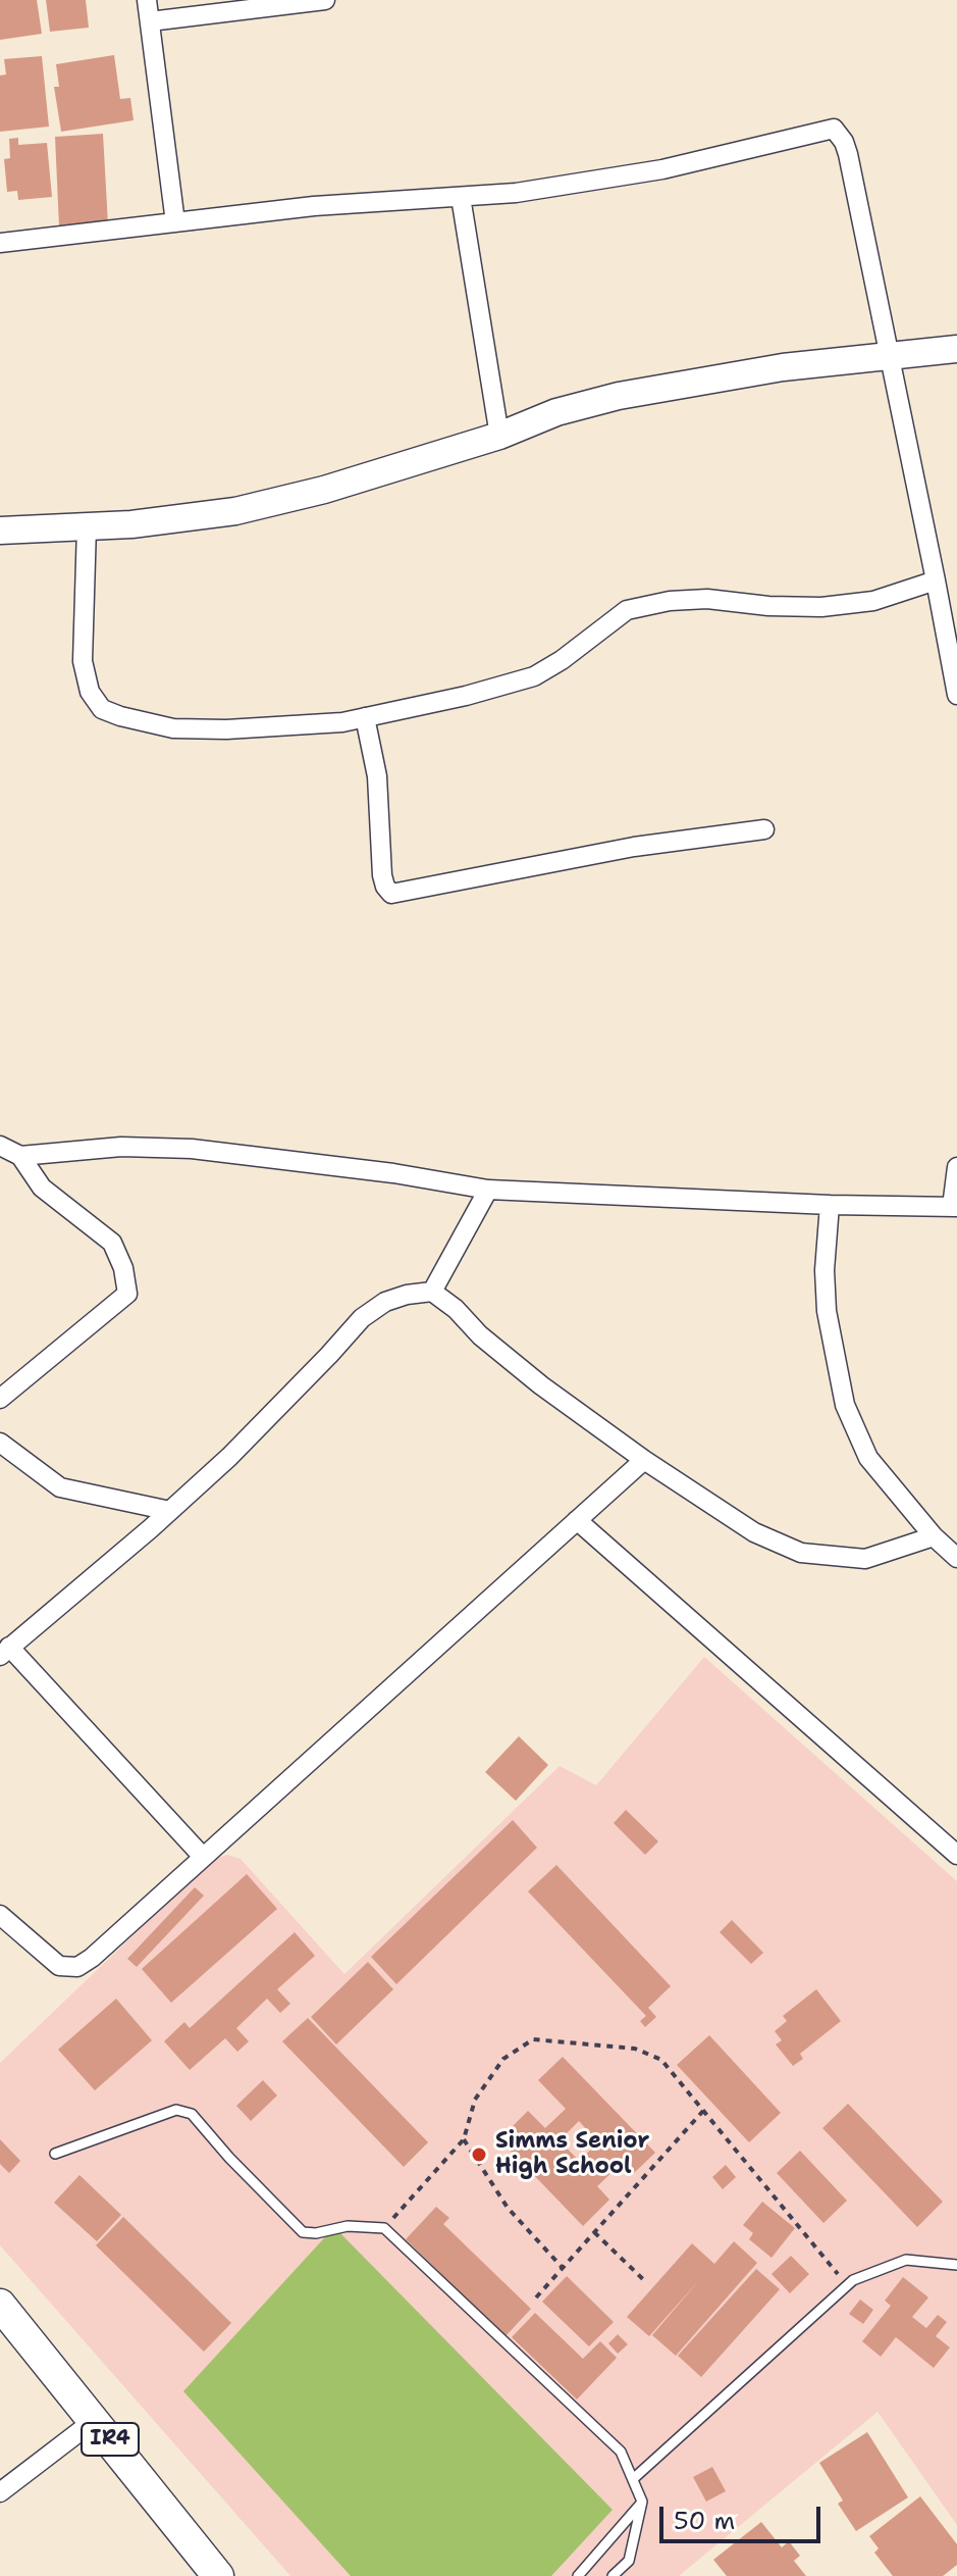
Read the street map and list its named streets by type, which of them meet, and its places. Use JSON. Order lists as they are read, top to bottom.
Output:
{
  "streets": {
    "main road": ["IR4"]
  },
  "places": ["Simms Senior High School"],
  "scale_bar": "50 m"
}
